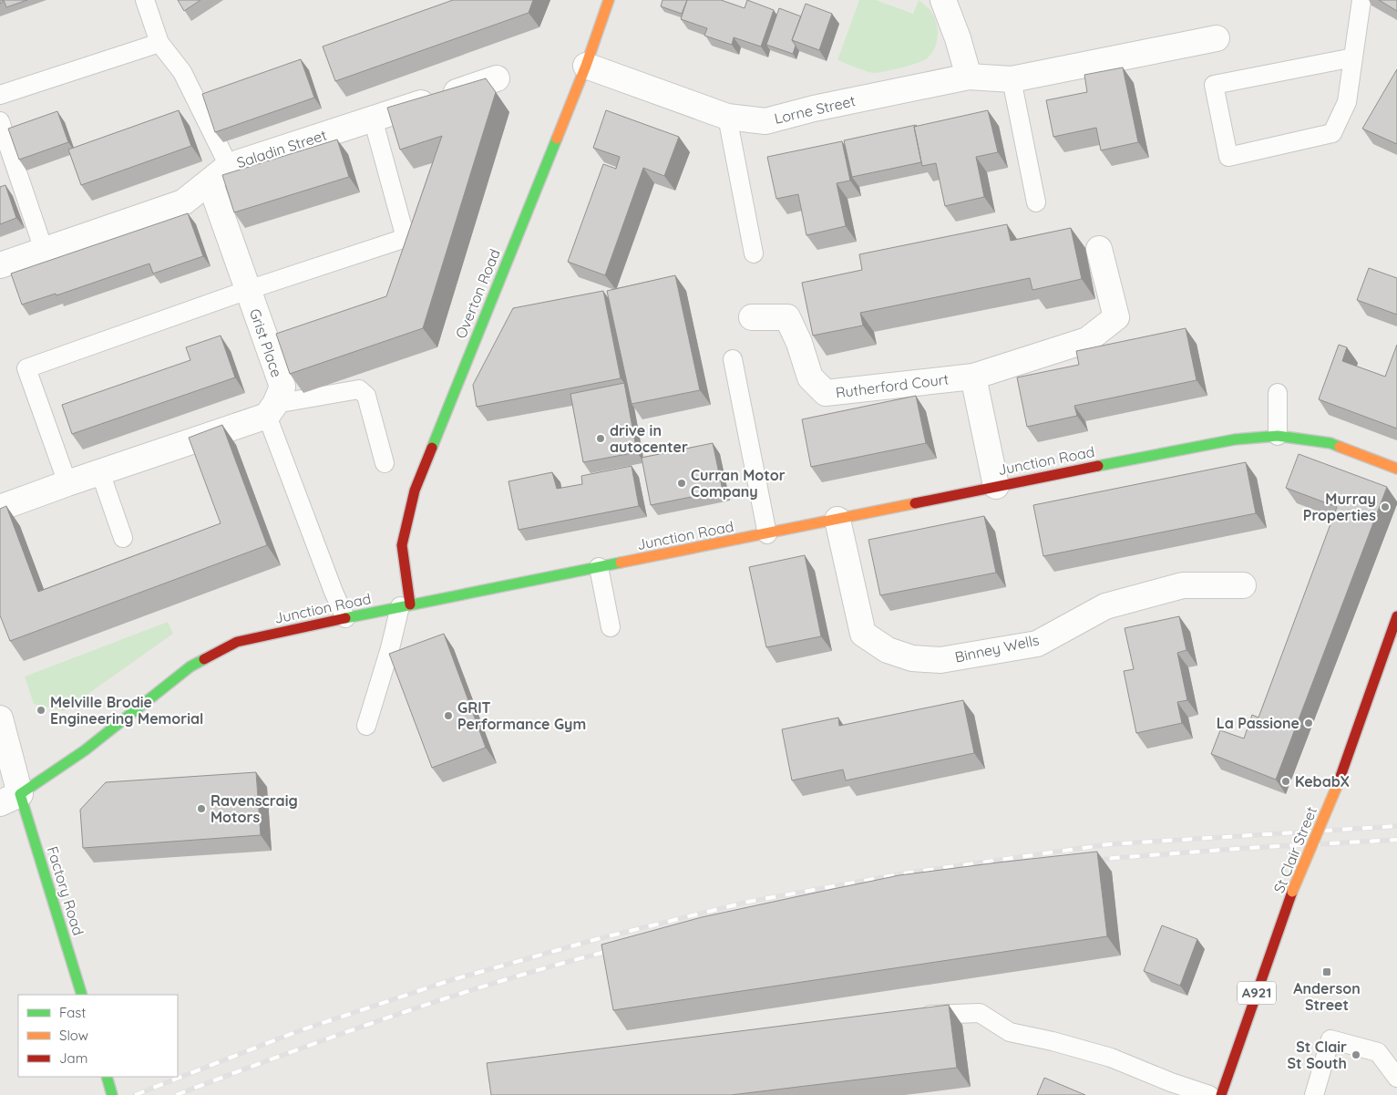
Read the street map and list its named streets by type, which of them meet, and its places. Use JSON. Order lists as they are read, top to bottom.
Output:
{
  "streets": {
    "street": [
      "Lorne Street",
      "Saladin Street",
      "Overton Road",
      "Grist Place",
      "Rutherford Court",
      "Junction Road",
      "Binney Wells",
      "St Clair Street",
      "Factory Road",
      "A921"
    ]
  },
  "crossings": [
    ["Lorne Street", "Overton Road"],
    ["Saladin Street", "Grist Place"],
    ["Overton Road", "Junction Road"],
    ["Junction Road", "Binney Wells"],
    ["Junction Road", "Factory Road"]
  ],
  "places": {
    "other": [
      "drive in autocenter",
      "Curran Motor Company",
      "Murray Properties",
      "Melville Brodie Engineering Memorial",
      "GRIT Performance Gym",
      "La Passione",
      "KebabX",
      "Ravenscraig Motors",
      "St Clair St South"
    ],
    "transit": ["Anderson Street"]
  },
  "legend": ["Fast", "Slow", "Jam"]
}
